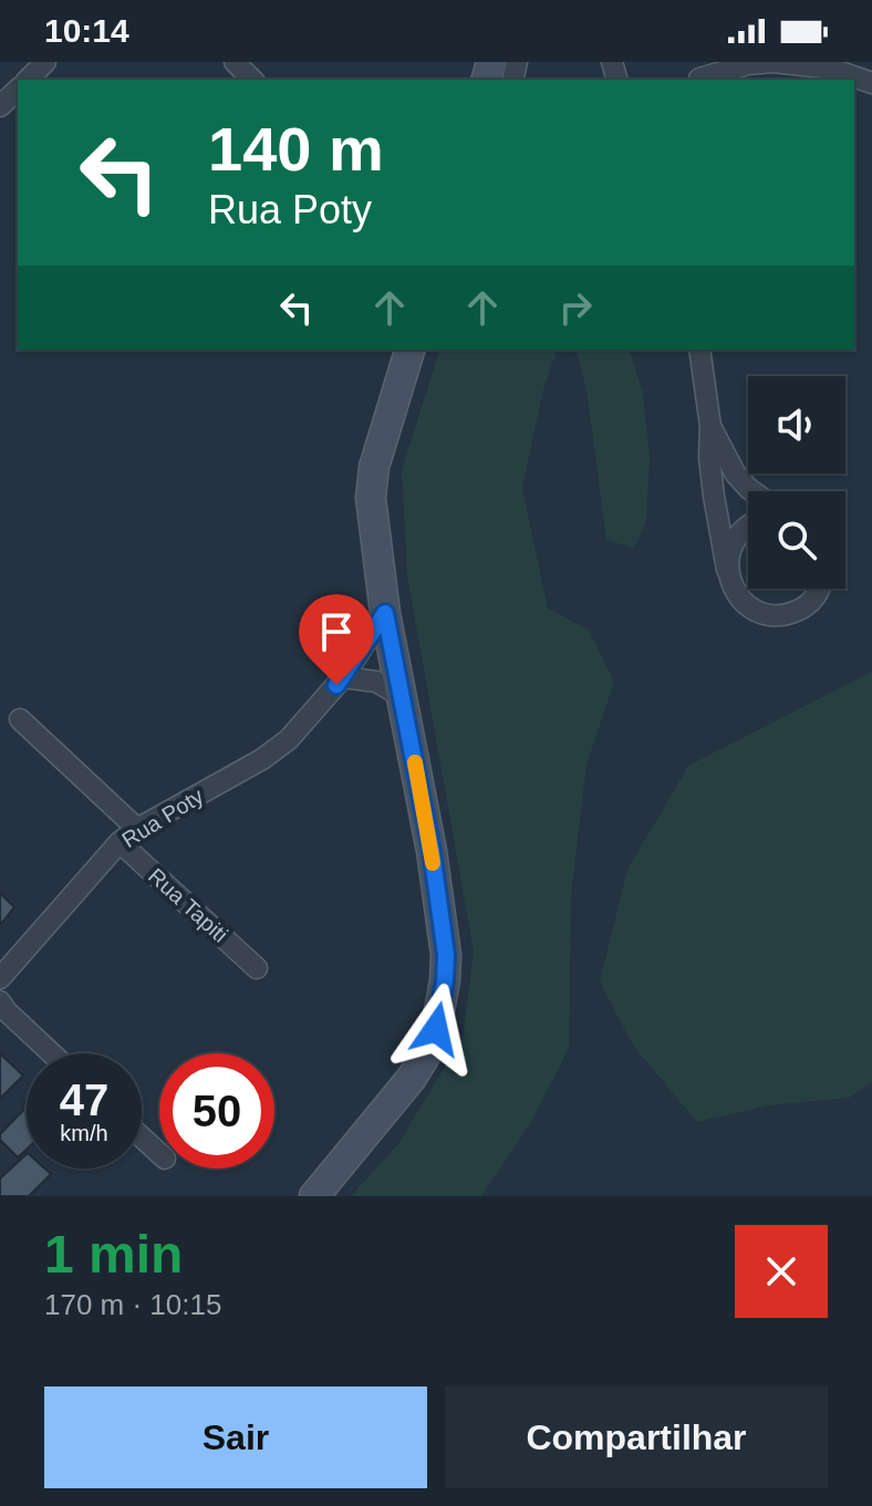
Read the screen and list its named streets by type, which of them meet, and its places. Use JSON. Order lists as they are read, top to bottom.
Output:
{
  "streets": {
    "street": ["Rua Poty", "Rua Tapiti"]
  },
  "crossings": [
    ["Rua Poty", "Rua Tapiti"]
  ],
  "page": {
    "status": "10:14",
    "turn": ["140 m", "Rua Poty"],
    "speed": "47 km/h",
    "limit": "50",
    "heading": ["1 min", "170 m · 10:15"],
    "buttons": ["Sair", "Compartilhar"]
  }
}
